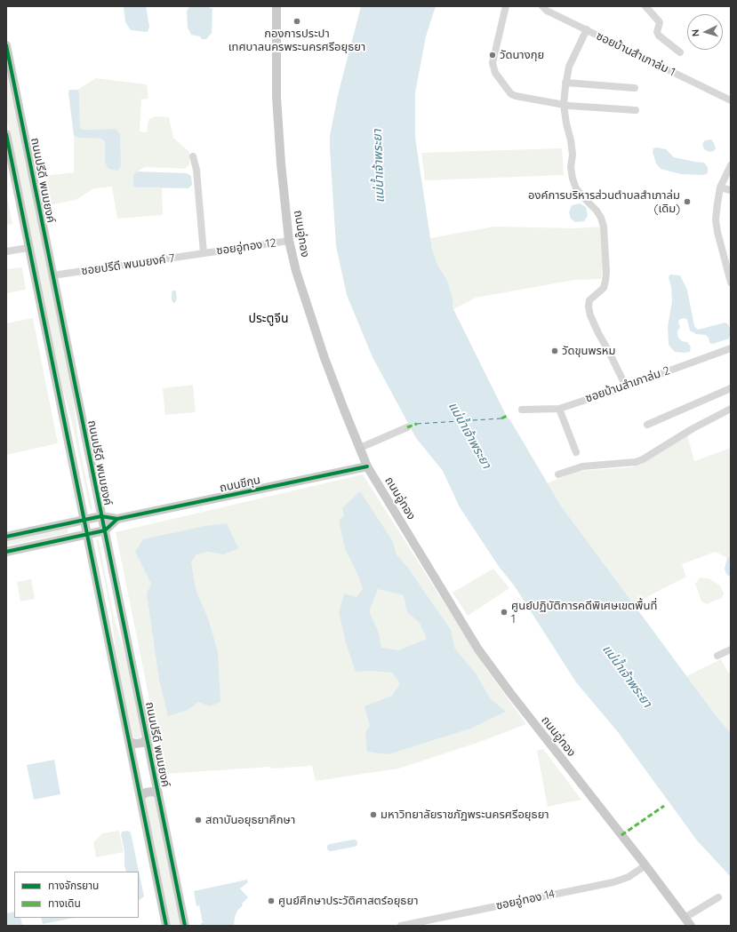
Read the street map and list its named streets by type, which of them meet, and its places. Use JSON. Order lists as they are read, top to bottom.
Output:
{
  "streets": {
    "main road": ["ถนนปรีดี พนมยงค์", "ถนนอู่ทอง", "ถนนชีกุน"],
    "street": [
      "ซอยบ้านสำเภาล่ม 1",
      "ซอยอู่ทอง 12",
      "ซอยปรีดี พนมยงค์ 7",
      "ซอยบ้านสำเภาล่ม 2",
      "ซอยอู่ทอง 14"
    ]
  },
  "crossings": [
    ["ถนนปรีดี พนมยงค์", "ซอยปรีดี พนมยงค์ 7"],
    ["ถนนปรีดี พนมยงค์", "ถนนชีกุน"],
    ["ถนนอู่ทอง", "ซอยอู่ทอง 12"],
    ["ถนนอู่ทอง", "ถนนชีกุน"],
    ["ถนนอู่ทอง", "ซอยอู่ทอง 14"],
    ["ซอยอู่ทอง 12", "ซอยปรีดี พนมยงค์ 7"]
  ],
  "districts": ["ประตูจีน"],
  "water": ["แม่น้ำเจ้าพระยา"],
  "places": [
    "กองการประปา เทศบาลนครพระนครศรีอยุธยา",
    "วัดนางกุย",
    "องค์การบริหารส่วนตำบลสำเภาล่ม (เดิม)",
    "วัดขุนพรหม",
    "ศูนย์ปฏิบัติการคดีพิเศษเขตพื้นที่ 1",
    "มหาวิทยาลัยราชภัฏพระนครศรีอยุธยา",
    "สถาบันอยุธยาศึกษา",
    "ศูนย์ศึกษาประวัติศาสตร์อยุธยา"
  ],
  "legend": ["ทางจักรยาน", "ทางเดิน"],
  "north": "left"
}
